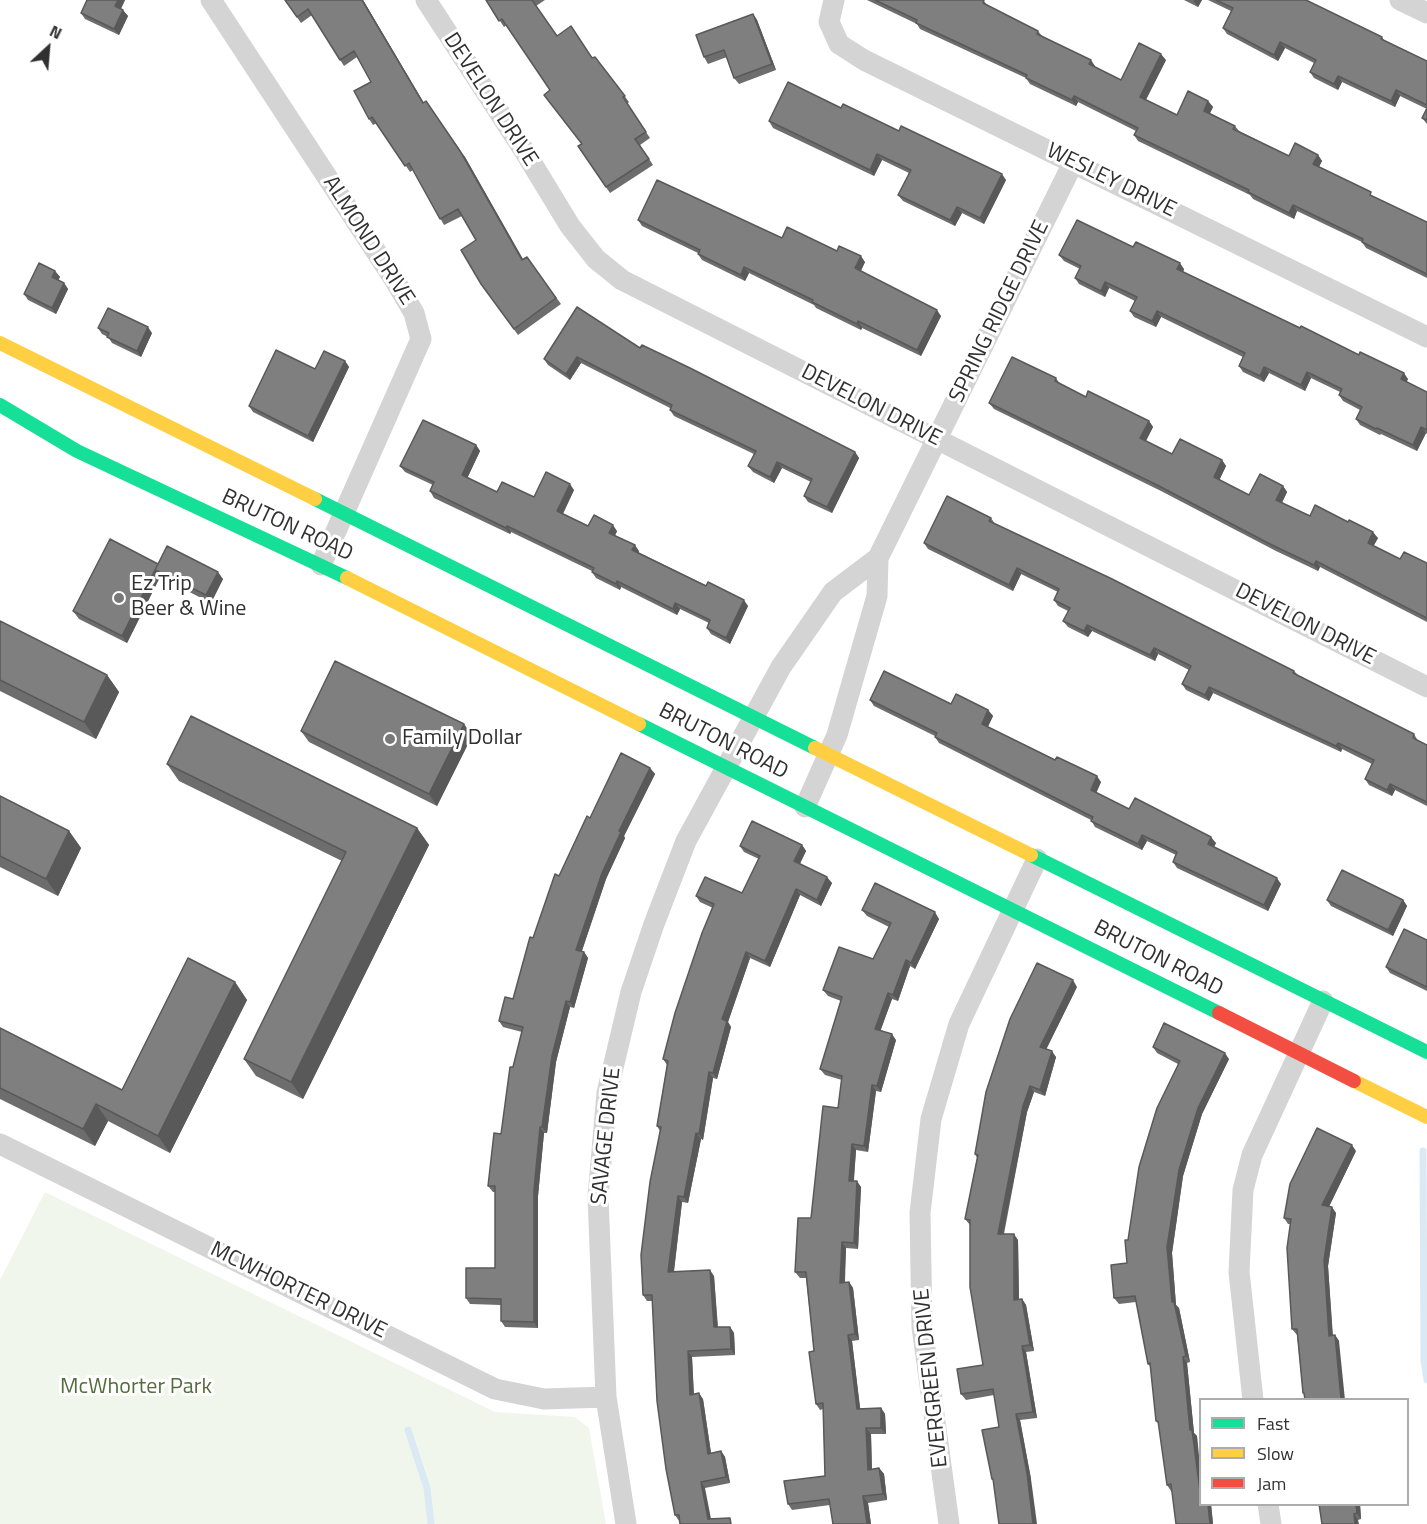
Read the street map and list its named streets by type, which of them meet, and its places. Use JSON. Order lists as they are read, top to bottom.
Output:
{
  "streets": {
    "main road": ["BRUTON ROAD"],
    "street": [
      "DEVELON DRIVE",
      "WESLEY DRIVE",
      "ALMOND DRIVE",
      "SPRING RIDGE DRIVE",
      "SAVAGE DRIVE",
      "MCWHORTER DRIVE",
      "EVERGREEN DRIVE"
    ]
  },
  "crossings": [
    ["DEVELON DRIVE", "SPRING RIDGE DRIVE"],
    ["WESLEY DRIVE", "SPRING RIDGE DRIVE"],
    ["ALMOND DRIVE", "BRUTON ROAD"],
    ["SPRING RIDGE DRIVE", "BRUTON ROAD"],
    ["SPRING RIDGE DRIVE", "SAVAGE DRIVE"],
    ["BRUTON ROAD", "SAVAGE DRIVE"],
    ["BRUTON ROAD", "EVERGREEN DRIVE"],
    ["SAVAGE DRIVE", "MCWHORTER DRIVE"]
  ],
  "parks": ["McWhorter Park"],
  "places": ["Ez Trip Beer & Wine", "Family Dollar"],
  "legend": ["Fast", "Slow", "Jam"],
  "north": "top right"
}
